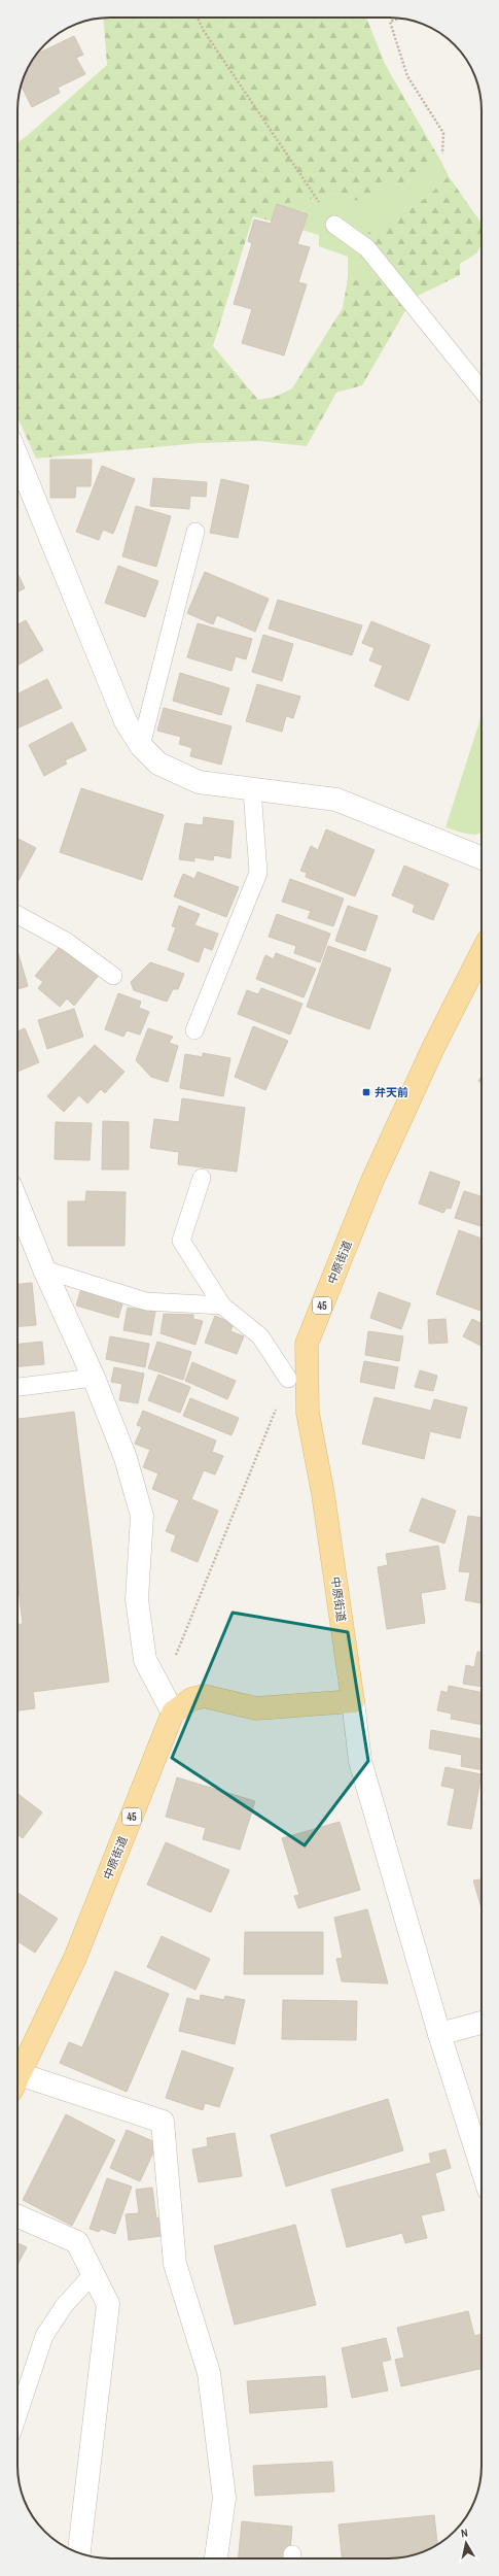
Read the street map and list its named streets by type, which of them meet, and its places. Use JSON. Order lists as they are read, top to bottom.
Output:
{
  "streets": {
    "main road": ["中原街道", "45"]
  },
  "places": {
    "transit": ["弁天前"]
  },
  "north": "top"
}
